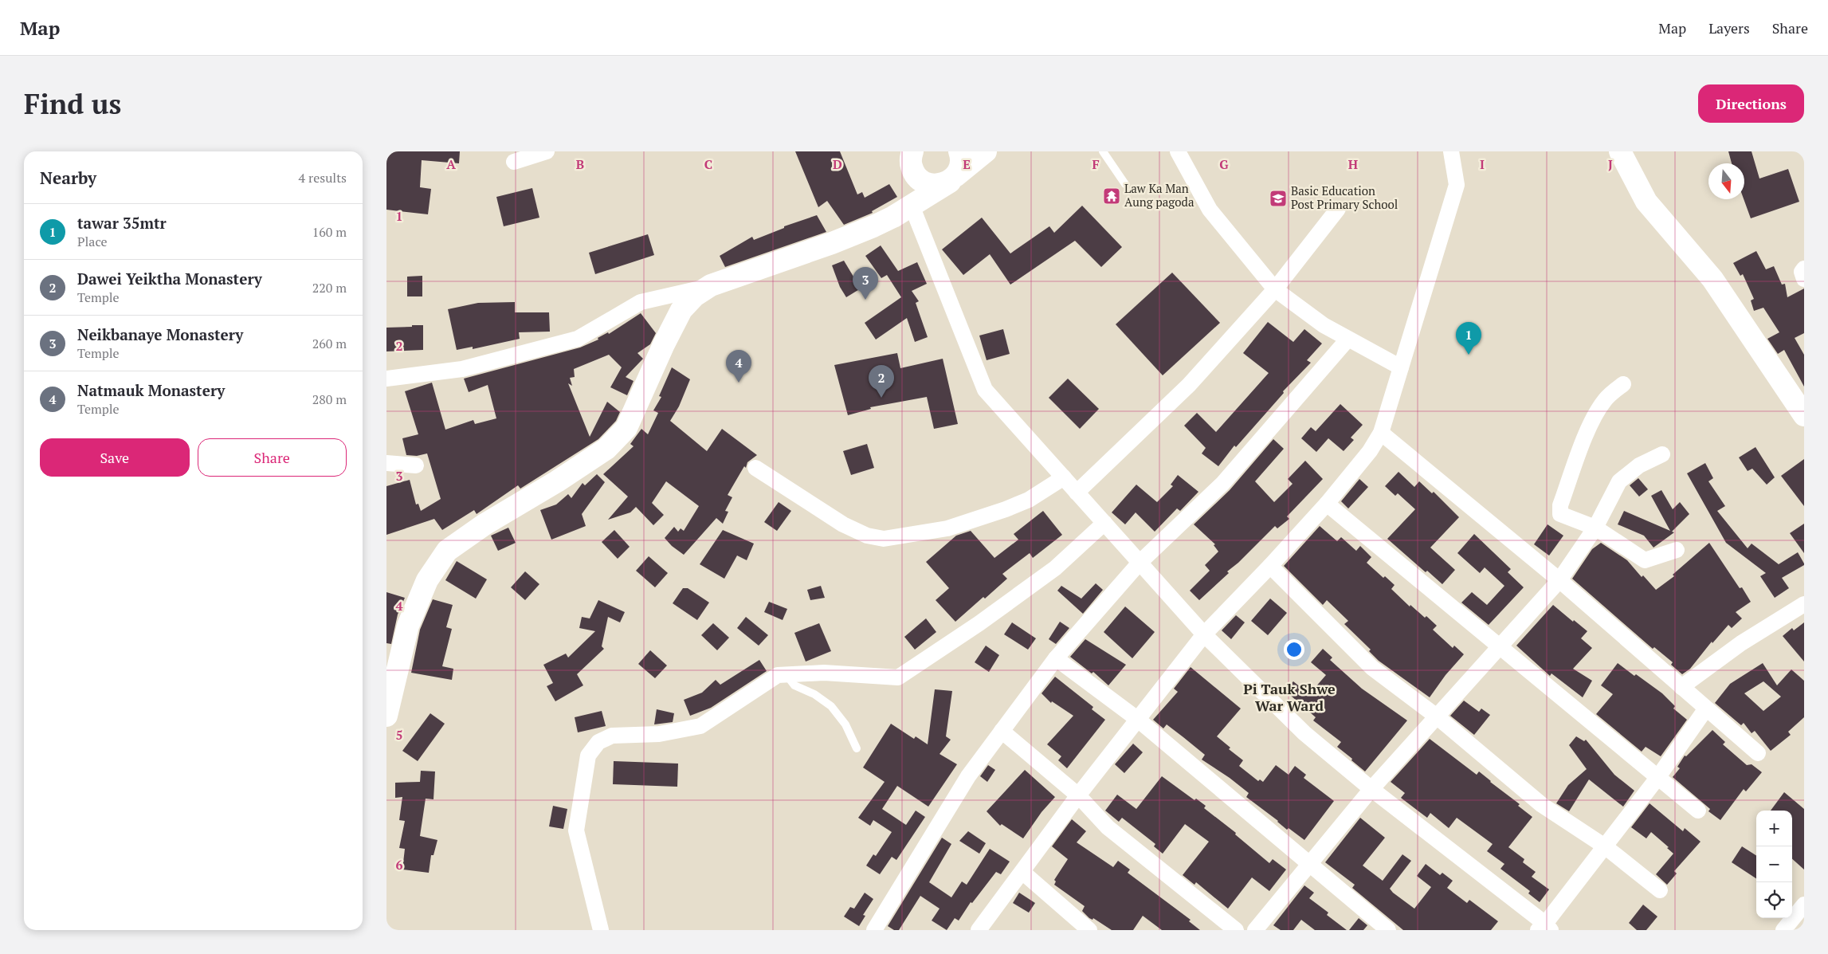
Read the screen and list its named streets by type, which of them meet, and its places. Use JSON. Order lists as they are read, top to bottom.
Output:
{
  "districts": ["Pi Tauk Shwe War Ward"],
  "places": {
    "temple": ["Law Ka Man Aung pagoda"],
    "school or university": ["Basic Education Post Primary School"]
  },
  "north": "bottom",
  "page": {
    "header": "Map",
    "nav": ["Map", "Layers", "Share"],
    "buttons": [
      "Directions",
      ["Save", "Share"]
    ],
    "title": "Find us",
    "heading": ["Nearby", "4 results"],
    "list": [
      {
        "mark": "1",
        "name": "tawar 35mtr",
        "note": "Place",
        "value": "160 m"
      },
      {
        "mark": "2",
        "name": "Dawei Yeiktha Monastery",
        "note": "Temple",
        "value": "220 m"
      },
      {
        "mark": "3",
        "name": "Neikbanaye Monastery",
        "note": "Temple",
        "value": "260 m"
      },
      {
        "mark": "4",
        "name": "Natmauk Monastery",
        "note": "Temple",
        "value": "280 m"
      }
    ],
    "pins": [
      "3",
      "1",
      "4",
      "2"
    ],
    "map_buttons": ["+", "−"]
  },
  "grid": {
    "columns": [
      "A",
      "B",
      "C",
      "D",
      "E",
      "F",
      "G",
      "H",
      "I",
      "J"
    ],
    "rows": [
      "1",
      "2",
      "3",
      "4",
      "5",
      "6"
    ]
  }
}
